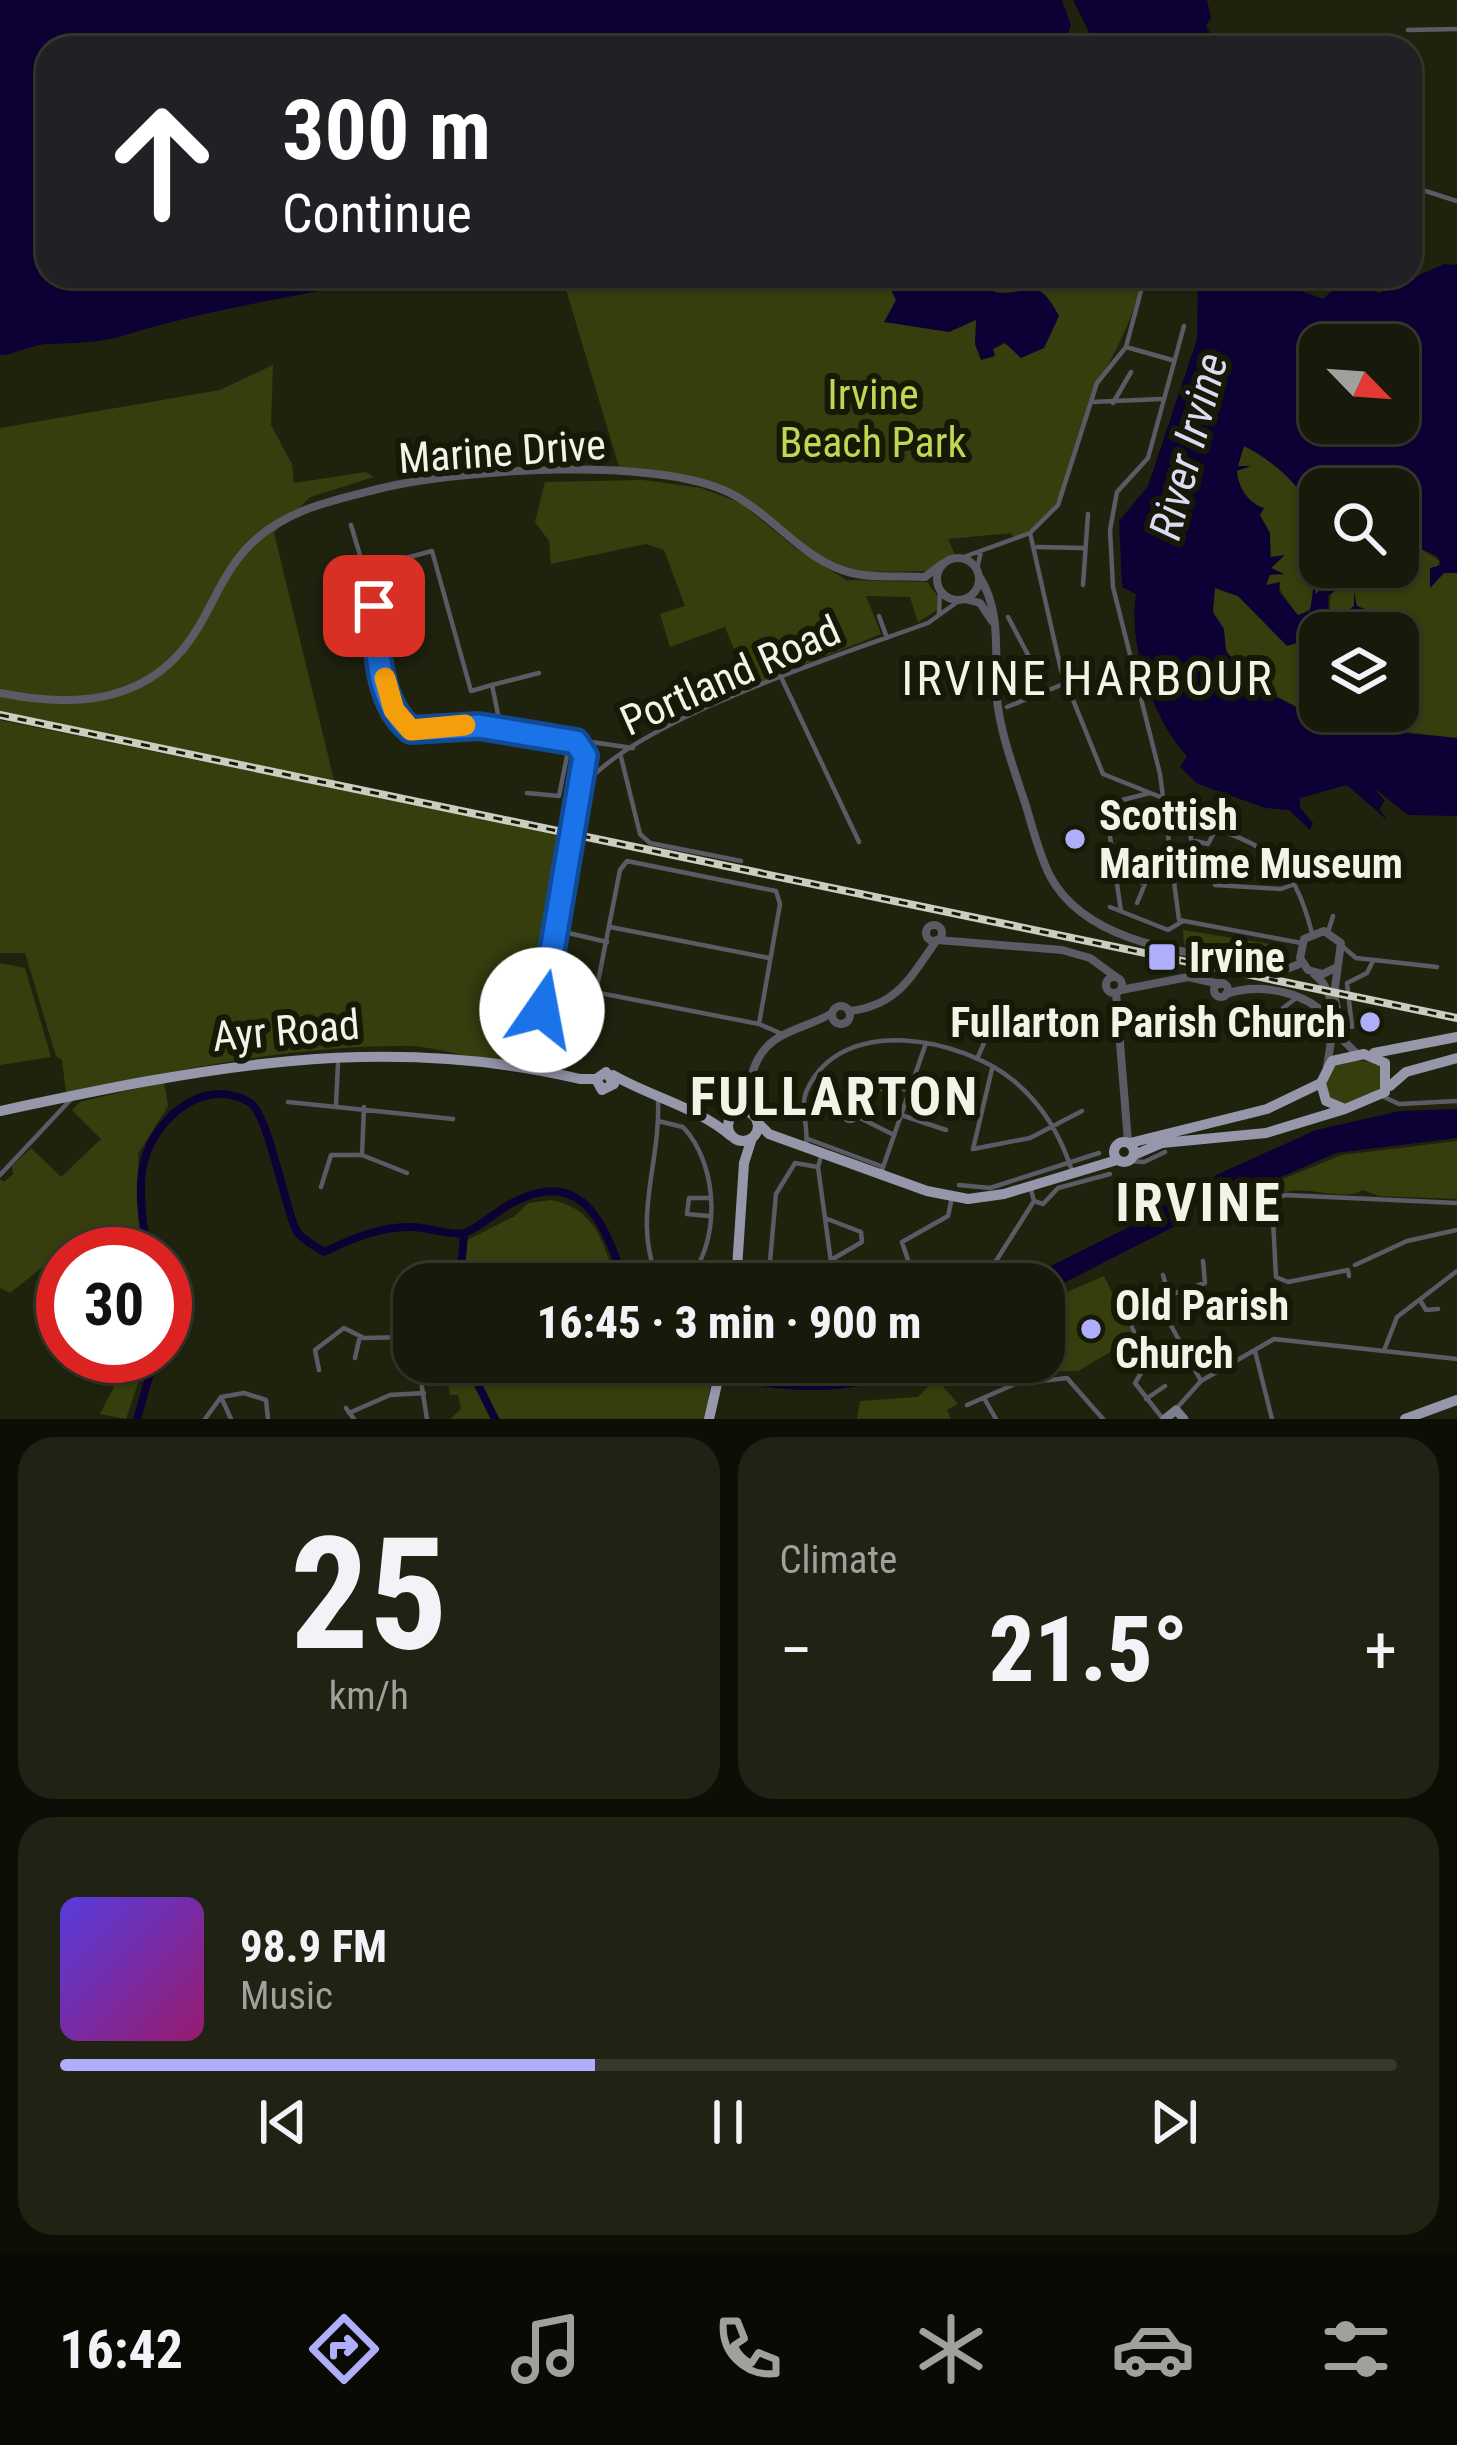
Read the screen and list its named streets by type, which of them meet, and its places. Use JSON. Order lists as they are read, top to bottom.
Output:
{
  "streets": {
    "main road": ["Ayr Road"],
    "street": ["Marine Drive", "Portland Road"]
  },
  "crossings": [
    ["Portland Road", "Ayr Road"]
  ],
  "districts": ["IRVINE HARBOUR", "FULLARTON", "IRVINE"],
  "water": ["River Irvine"],
  "parks": ["Irvine Beach Park"],
  "places": {
    "other": ["Scottish Maritime Museum", "Fullarton Parish Church", "Old Parish Church"],
    "transit": ["Irvine"]
  },
  "north": "bottom right",
  "page": {
    "turn": ["300 m", "Continue"],
    "limit": "30",
    "trip": "16:45 · 3 min · 900 m",
    "tile": [
      ["25", "km/h"],
      "Climate"
    ],
    "heat": ["−", "21.5°", "+"],
    "song": ["98.9 FM", "Music"],
    "tabs": "16:42"
  }
}
